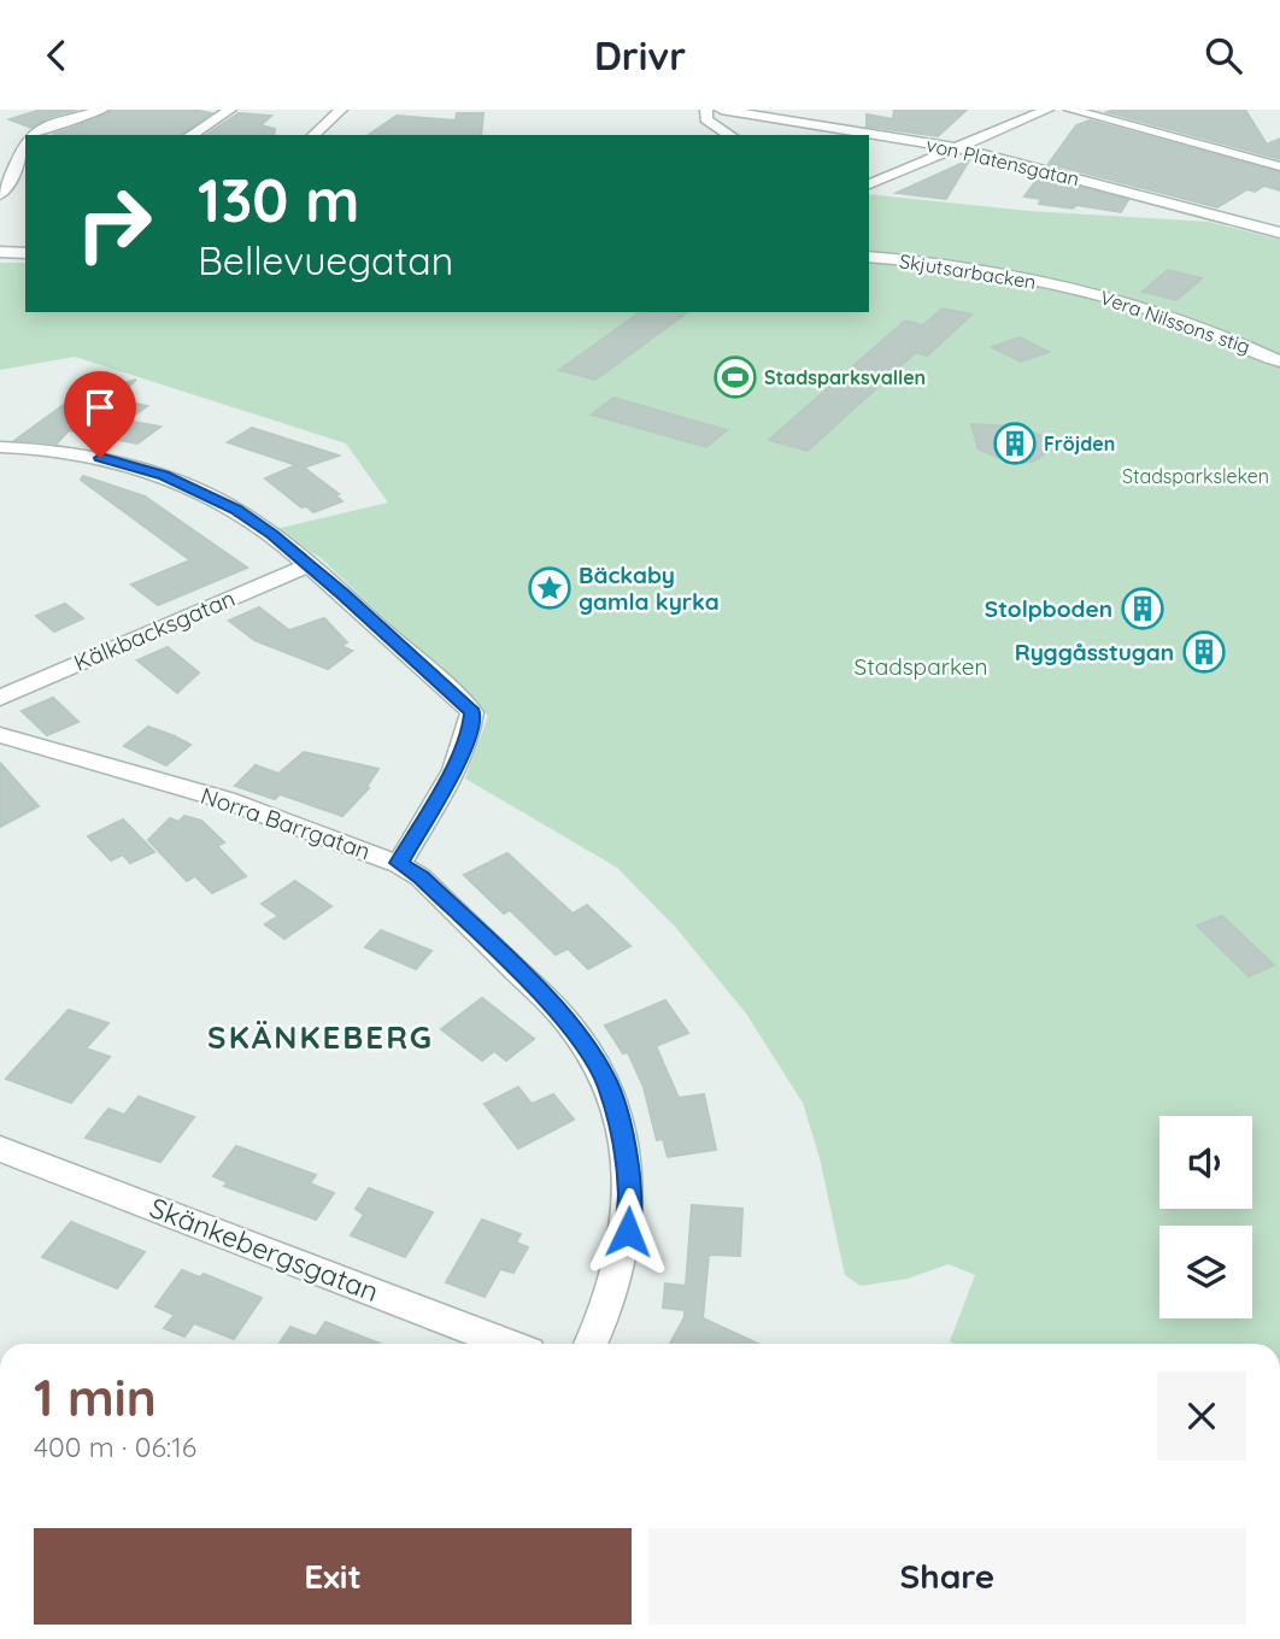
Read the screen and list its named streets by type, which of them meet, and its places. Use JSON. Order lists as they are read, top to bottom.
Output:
{
  "streets": {
    "street": [
      "von Platensgatan",
      "Skjutsarbacken",
      "Vera Nilssons stig",
      "Kälkbacksgatan",
      "Norra Barrgatan",
      "Skänkebergsgatan"
    ]
  },
  "crossings": [
    ["Skjutsarbacken", "Vera Nilssons stig"]
  ],
  "districts": ["SKÄNKEBERG"],
  "parks": ["Stadsparksleken", "Stadsparken"],
  "places": {
    "sports": ["Stadsparksvallen"],
    "building": ["Fröjden", "Stolpboden", "Ryggåsstugan"],
    "place": ["Bäckaby gamla kyrka"]
  },
  "page": {
    "header": "Drivr",
    "turn": ["130 m", "Bellevuegatan"],
    "heading": ["1 min", "400 m · 06:16"],
    "buttons": ["Exit", "Share"]
  }
}
